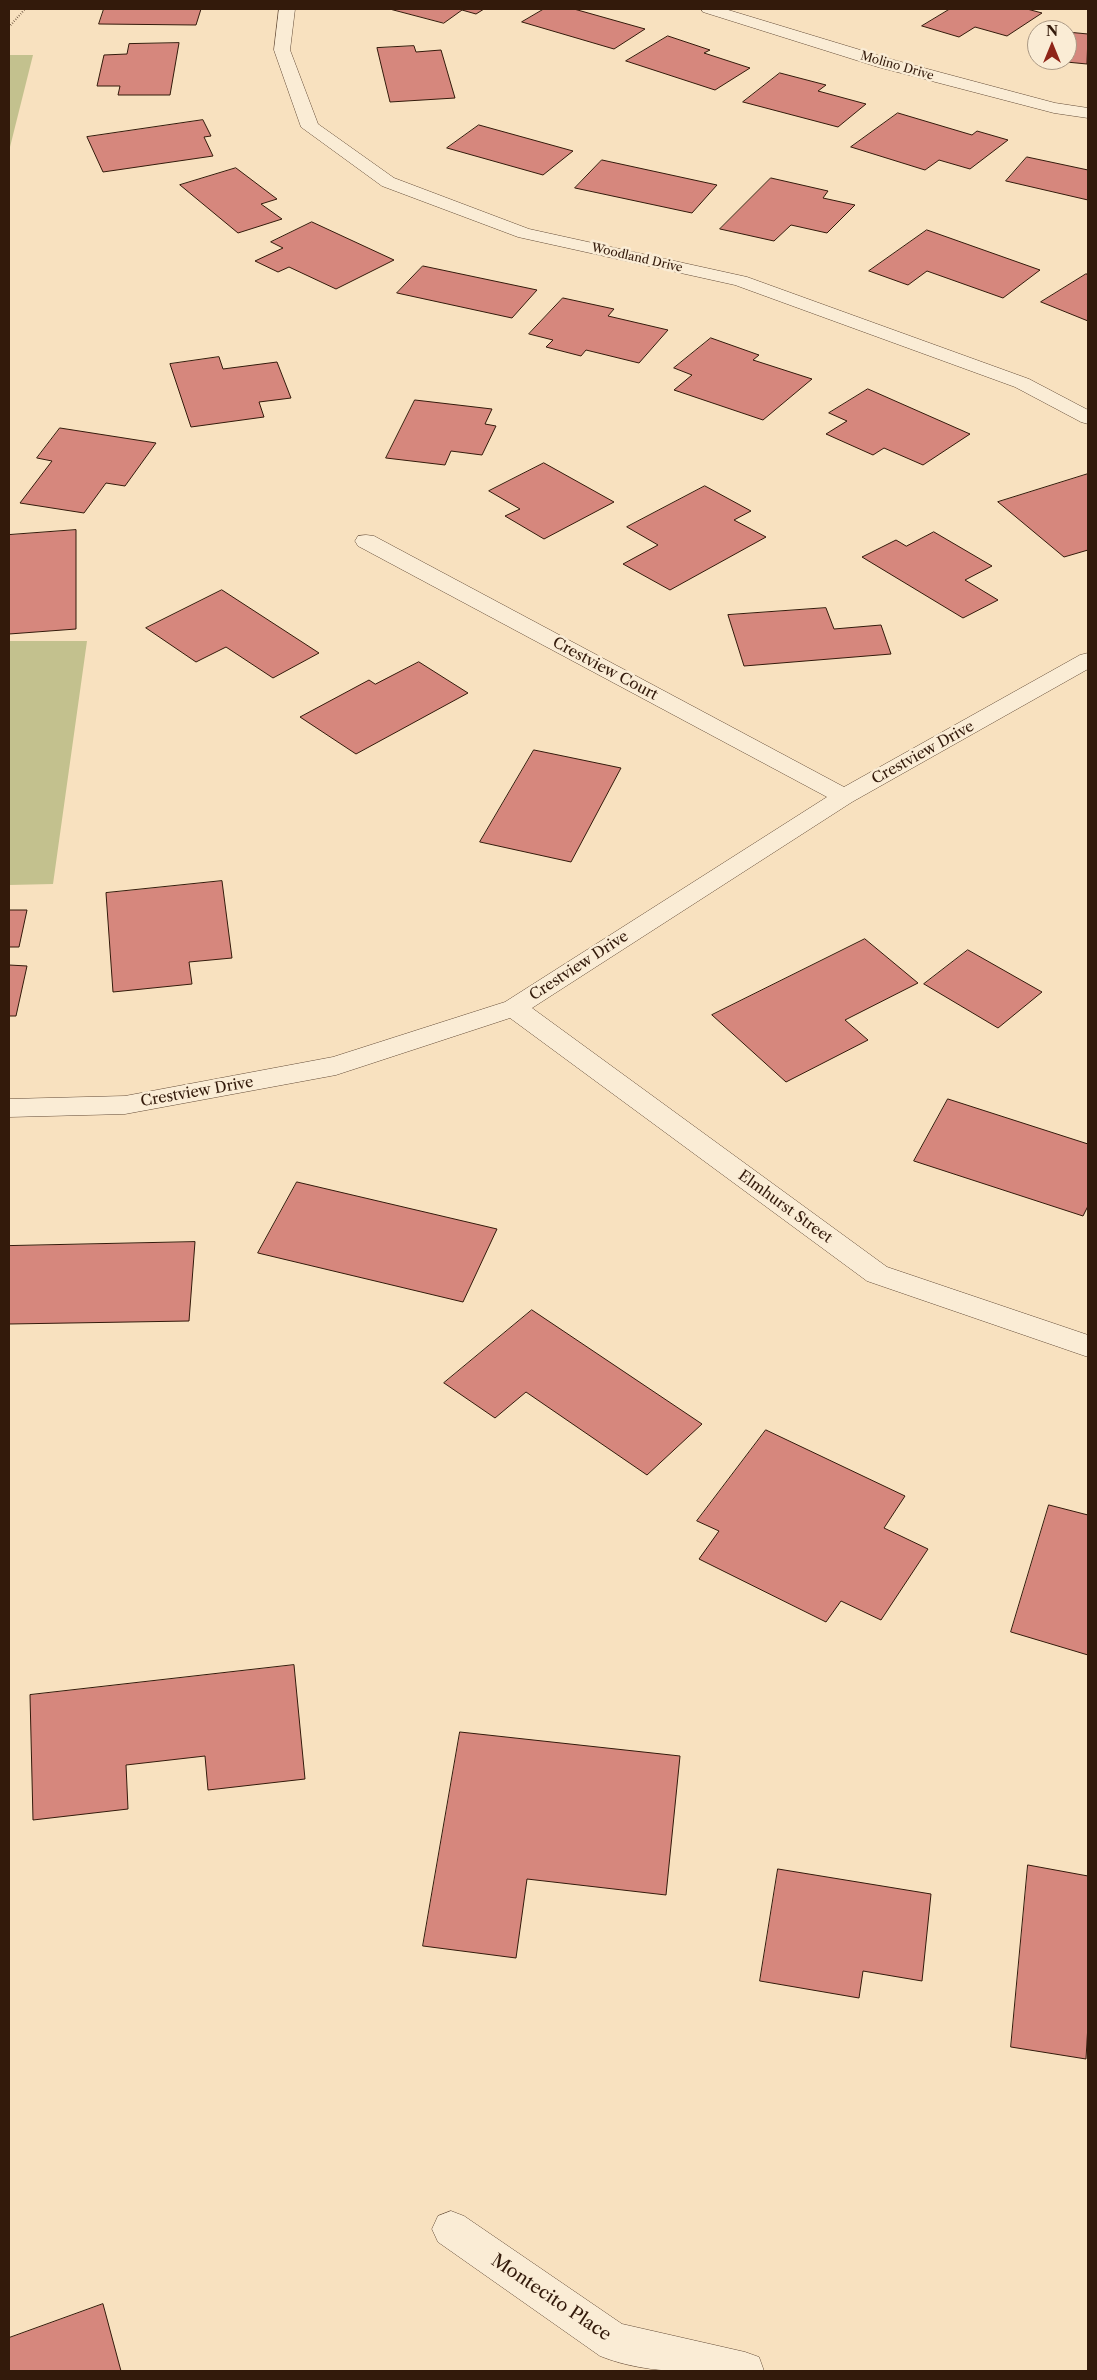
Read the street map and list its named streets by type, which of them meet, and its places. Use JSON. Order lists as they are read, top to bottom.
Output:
{
  "streets": {
    "street": [
      "Molino Drive",
      "Woodland Drive",
      "Crestview Court",
      "Crestview Drive",
      "Elmhurst Street",
      "Montecito Place"
    ]
  },
  "crossings": [
    ["Crestview Court", "Crestview Drive"],
    ["Crestview Drive", "Elmhurst Street"]
  ],
  "north": "top"
}
